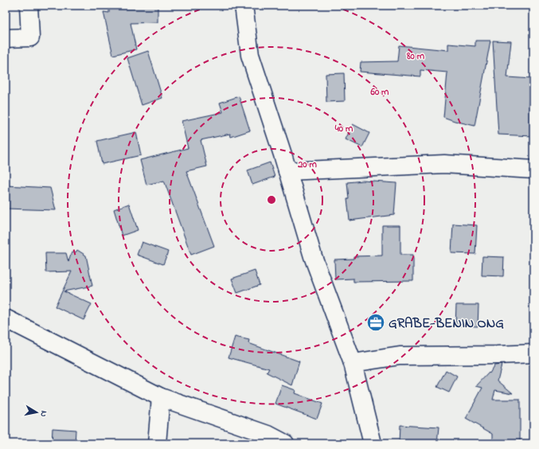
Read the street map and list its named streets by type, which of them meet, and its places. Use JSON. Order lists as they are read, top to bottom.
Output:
{
  "places": {
    "office": ["GRABE-BENIN ONG"]
  },
  "north": "right",
  "rings": [
    "80 m",
    "60 m",
    "40 m",
    "20 m"
  ]
}
